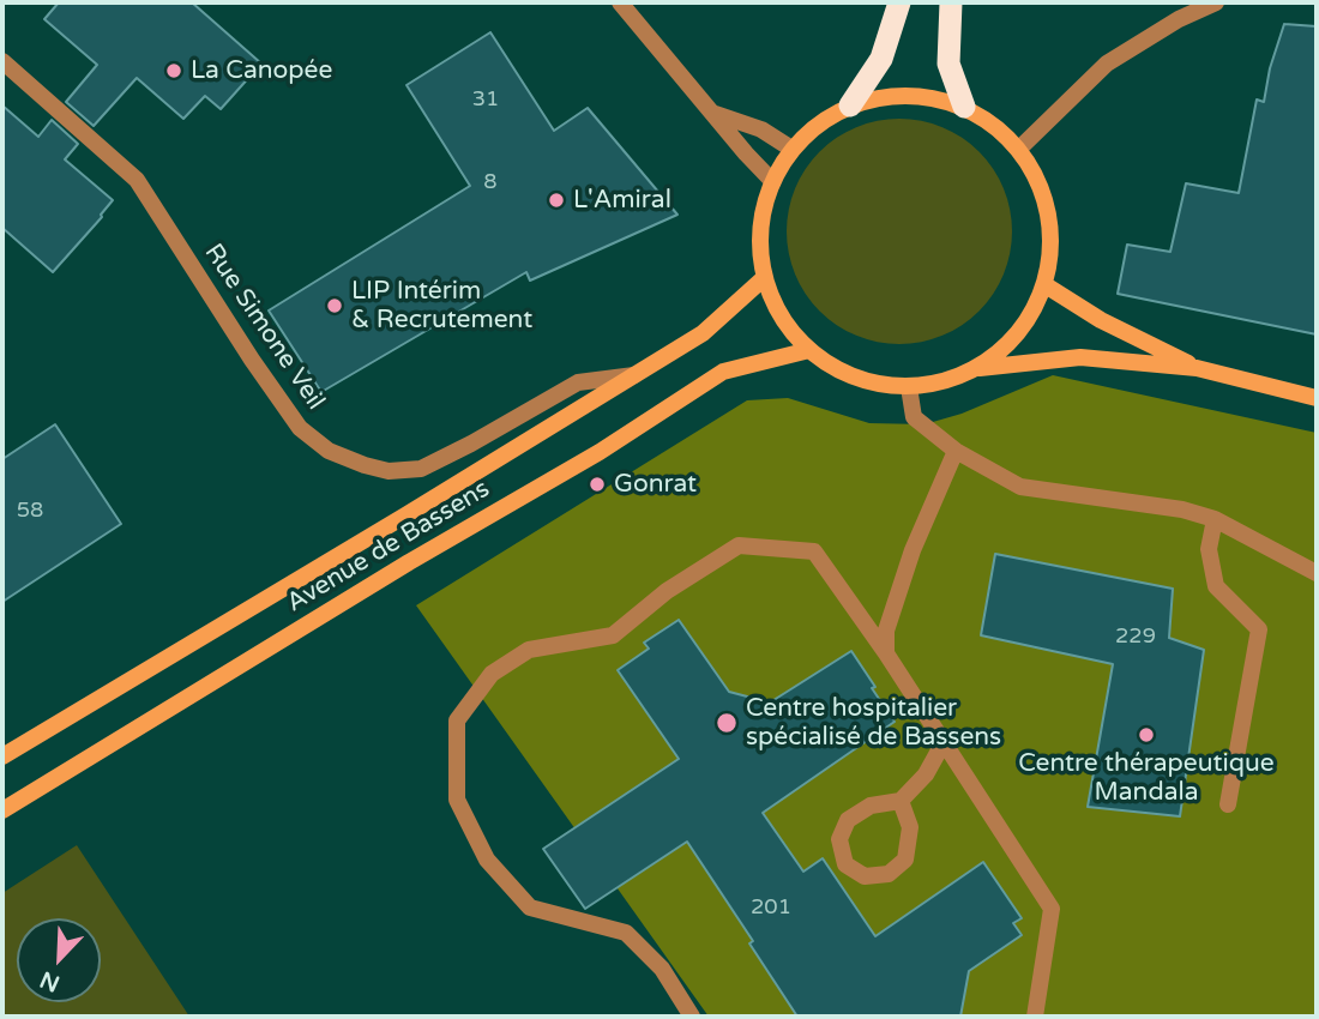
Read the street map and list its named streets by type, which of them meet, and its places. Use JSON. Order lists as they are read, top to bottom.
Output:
{
  "streets": {
    "main road": ["Avenue de Bassens"],
    "street": ["Rue Simone Veil"]
  },
  "crossings": [
    ["Rue Simone Veil", "Avenue de Bassens"]
  ],
  "places": [
    "La Canopée",
    "L'Amiral",
    "LIP Intérim & Recrutement",
    "Gonrat",
    "Centre hospitalier spécialisé de Bassens",
    "Centre thérapeutique Mandala"
  ],
  "house_numbers": [
    "31",
    "8",
    "58",
    "229",
    "201"
  ],
  "north": "bottom left"
}
